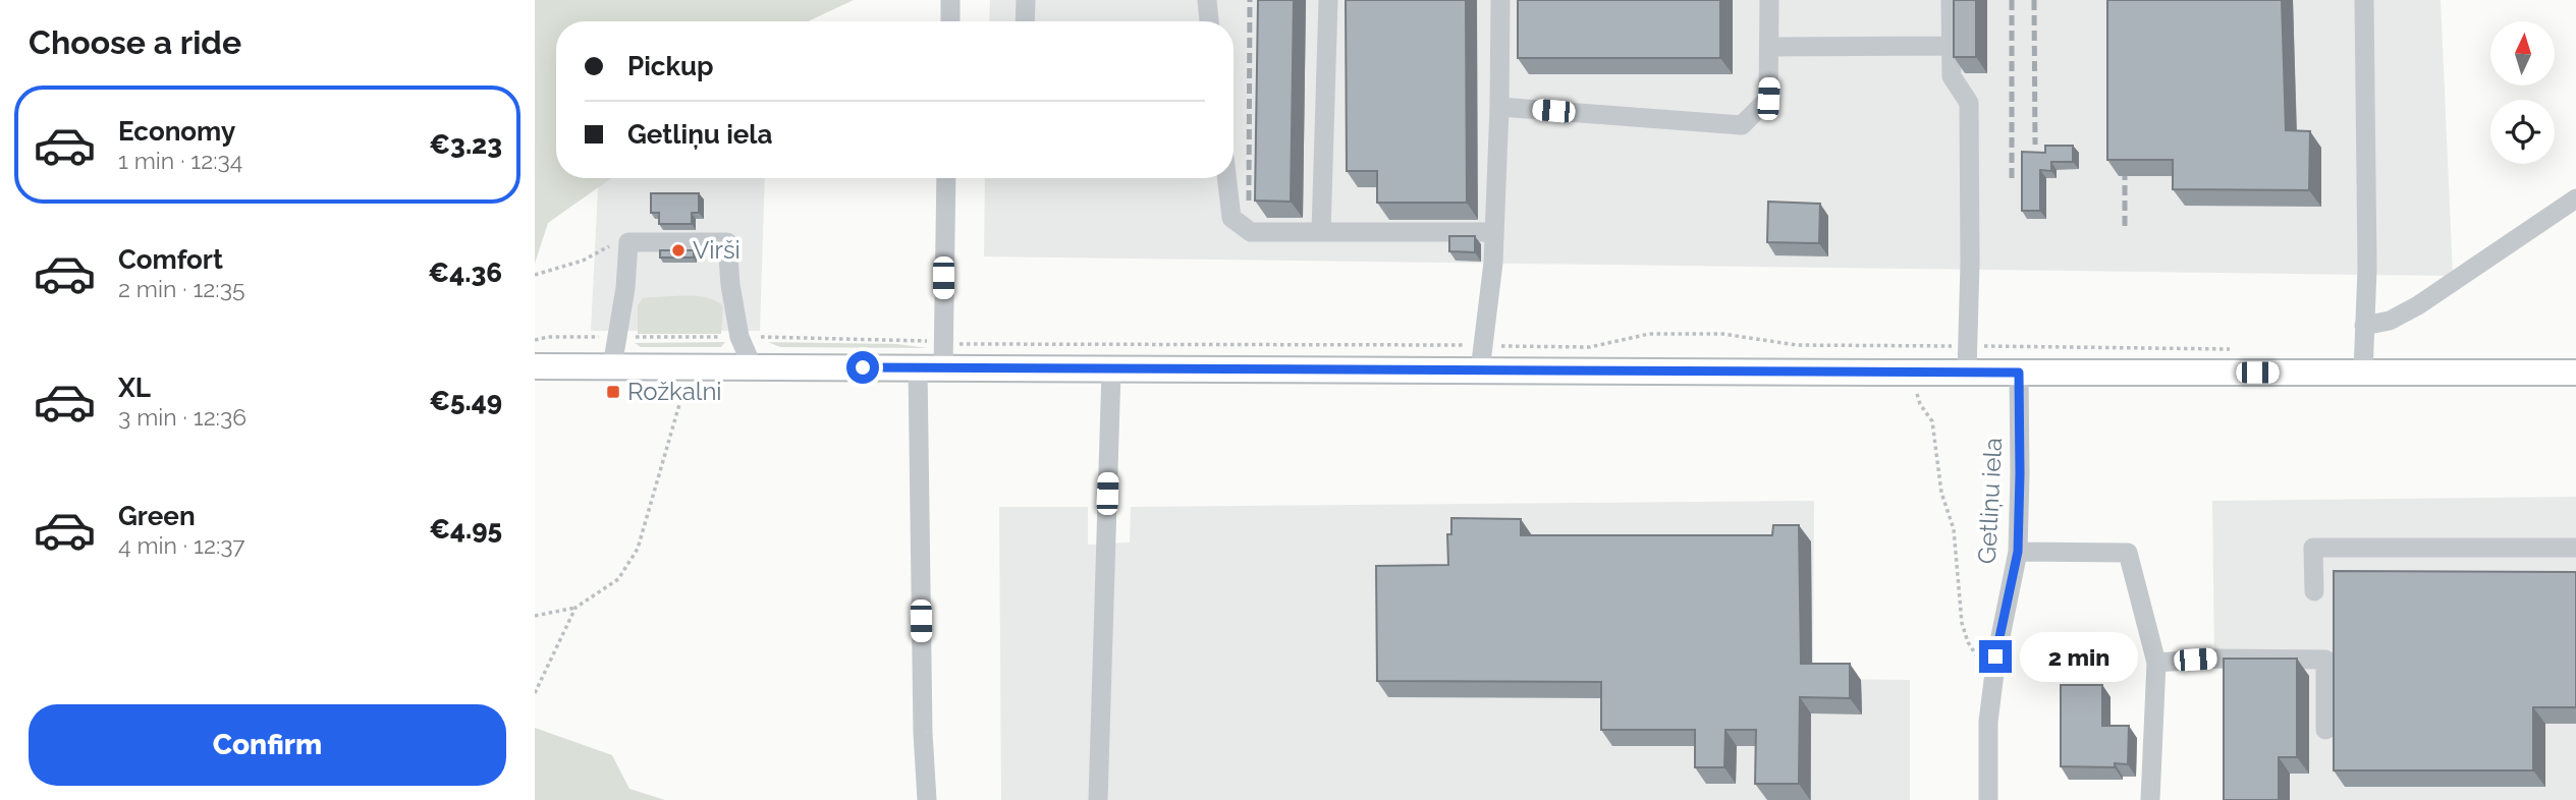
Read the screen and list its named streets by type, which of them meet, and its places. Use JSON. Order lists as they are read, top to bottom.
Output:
{
  "streets": {
    "street": ["Getliņu iela"]
  },
  "places": {
    "other": ["Virši"],
    "transit": ["Rožkalni"]
  },
  "north": "top",
  "page": {
    "heading": "Choose a ride",
    "banner": ["Pickup", "Getliņu iela"],
    "list": [
      {
        "name": "Economy",
        "note": "1 min · 12:34",
        "value": "€3.23"
      },
      {
        "name": "Comfort",
        "note": "2 min · 12:35",
        "value": "€4.36"
      },
      {
        "name": "XL",
        "note": "3 min · 12:36",
        "value": "€5.49"
      },
      {
        "name": "Green",
        "note": "4 min · 12:37",
        "value": "€4.95"
      }
    ],
    "bubble": "2 min",
    "buttons": "Confirm"
  }
}
